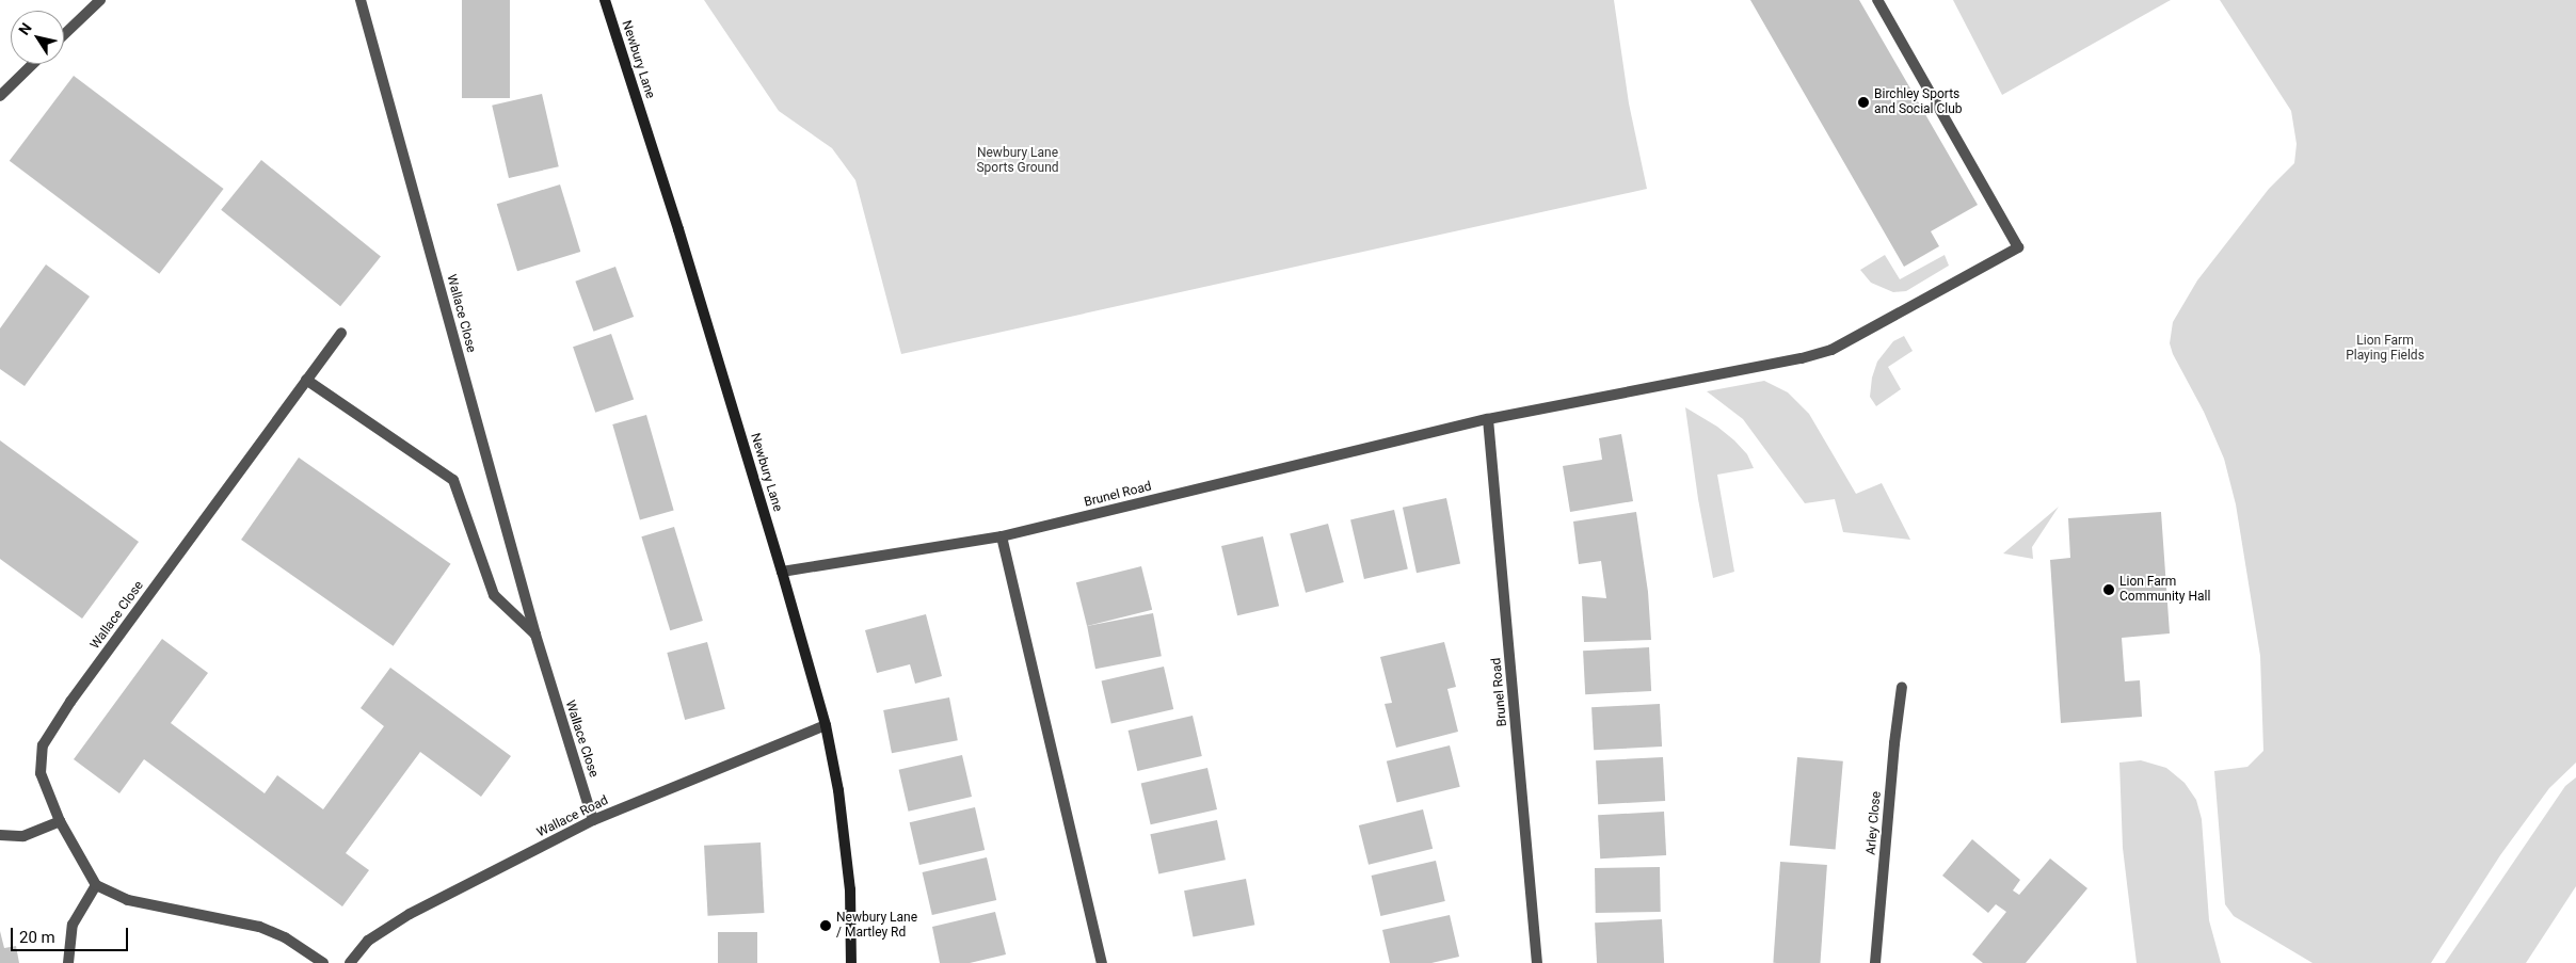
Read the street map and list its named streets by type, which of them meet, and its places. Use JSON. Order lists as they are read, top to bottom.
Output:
{
  "streets": {
    "street": [
      "Newbury Lane",
      "Wallace Close",
      "Brunel Road",
      "Wallace Road",
      "Arley Close"
    ]
  },
  "crossings": [
    ["Newbury Lane", "Brunel Road"],
    ["Newbury Lane", "Wallace Road"],
    ["Wallace Close", "Wallace Road"]
  ],
  "parks": ["Newbury Lane Sports Ground", "Lion Farm Playing Fields"],
  "places": ["Birchley Sports and Social Club", "Lion Farm Community Hall", "Newbury Lane / Martley Rd"],
  "scale_bar": "20 m",
  "north": "top left"
}
